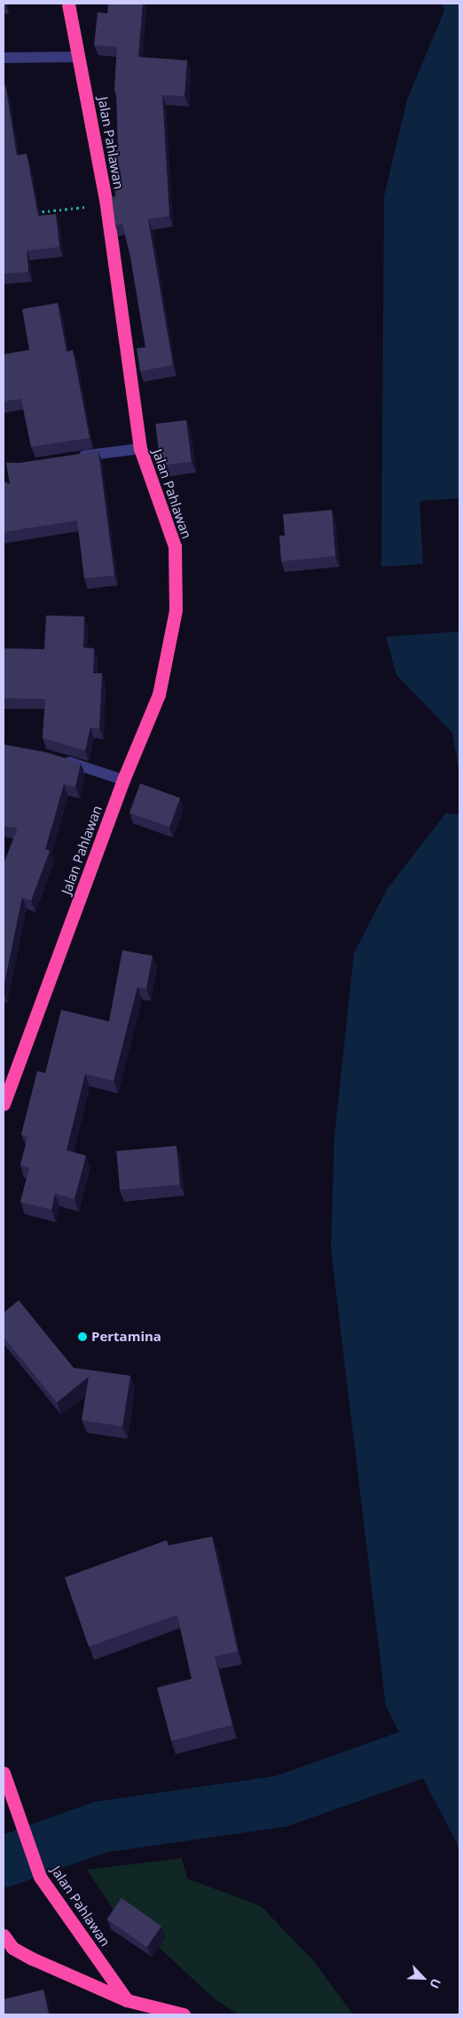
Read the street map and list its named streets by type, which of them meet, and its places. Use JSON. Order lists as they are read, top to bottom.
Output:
{
  "streets": {
    "highway": ["Jalan Pahlawan"]
  },
  "places": ["Pertamina"],
  "north": "bottom right"
}
